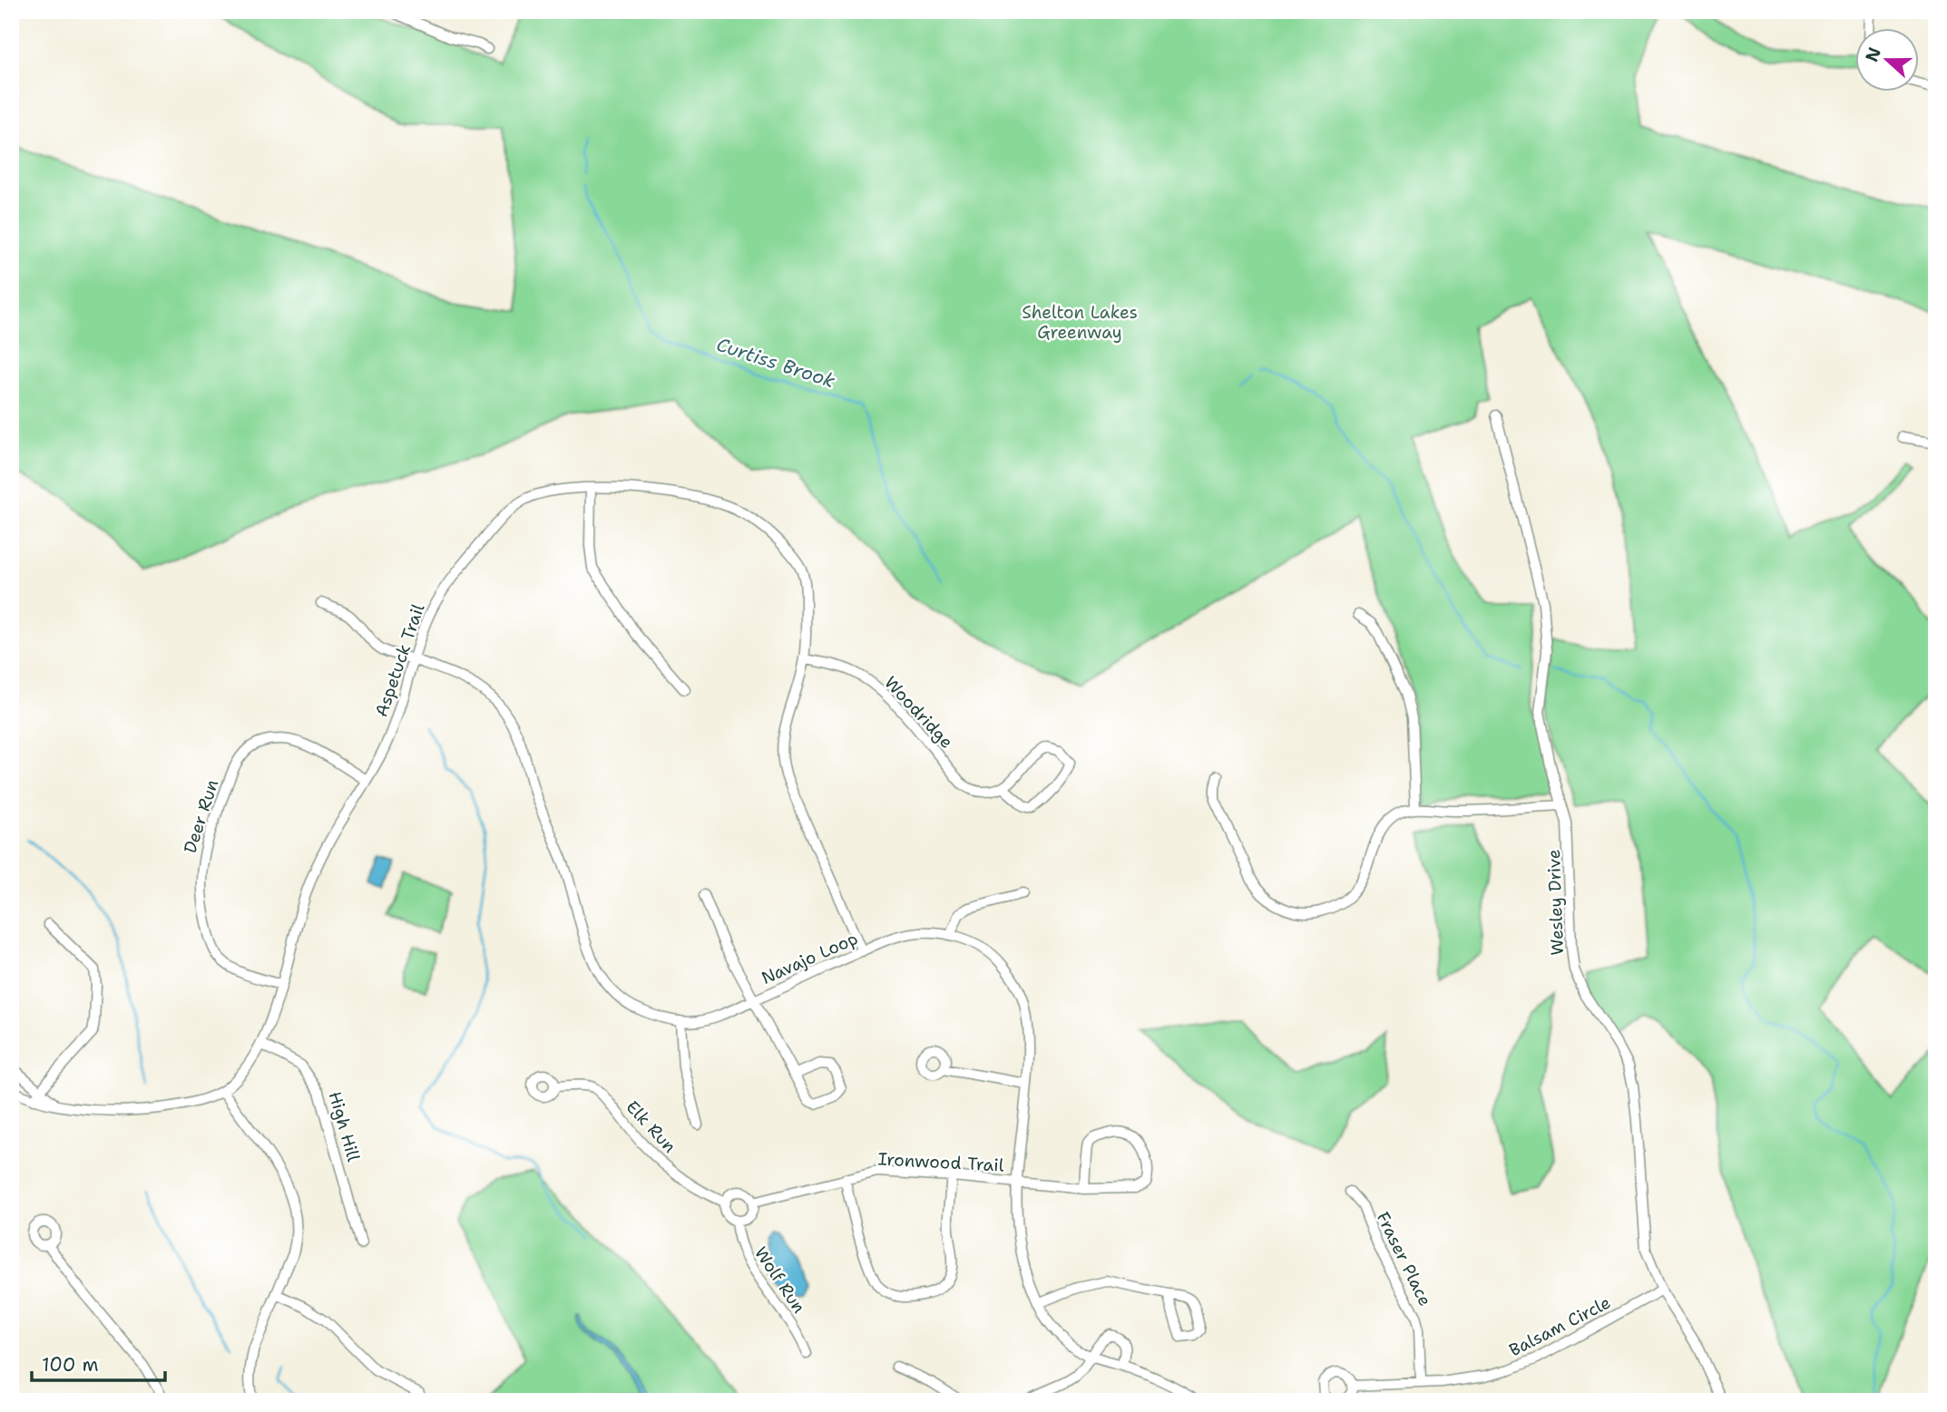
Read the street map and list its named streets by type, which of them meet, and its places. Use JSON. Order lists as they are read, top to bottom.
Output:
{
  "streets": {
    "street": [
      "Aspetuck Trail",
      "Woodridge",
      "Deer Run",
      "Wesley Drive",
      "Navajo Loop",
      "High Hill",
      "Elk Run",
      "Ironwood Trail",
      "Fraser Place",
      "Wolf Run",
      "Balsam Circle"
    ]
  },
  "crossings": [
    ["Aspetuck Trail", "Woodridge"],
    ["Aspetuck Trail", "Deer Run"],
    ["Aspetuck Trail", "Navajo Loop"],
    ["Aspetuck Trail", "High Hill"],
    ["Wesley Drive", "Balsam Circle"],
    ["Navajo Loop", "Ironwood Trail"],
    ["Elk Run", "Ironwood Trail"],
    ["Elk Run", "Wolf Run"],
    ["Ironwood Trail", "Wolf Run"],
    ["Fraser Place", "Balsam Circle"]
  ],
  "water": ["Curtiss Brook"],
  "parks": ["Shelton Lakes Greenway"],
  "scale_bar": "100 m",
  "north": "left"
}
